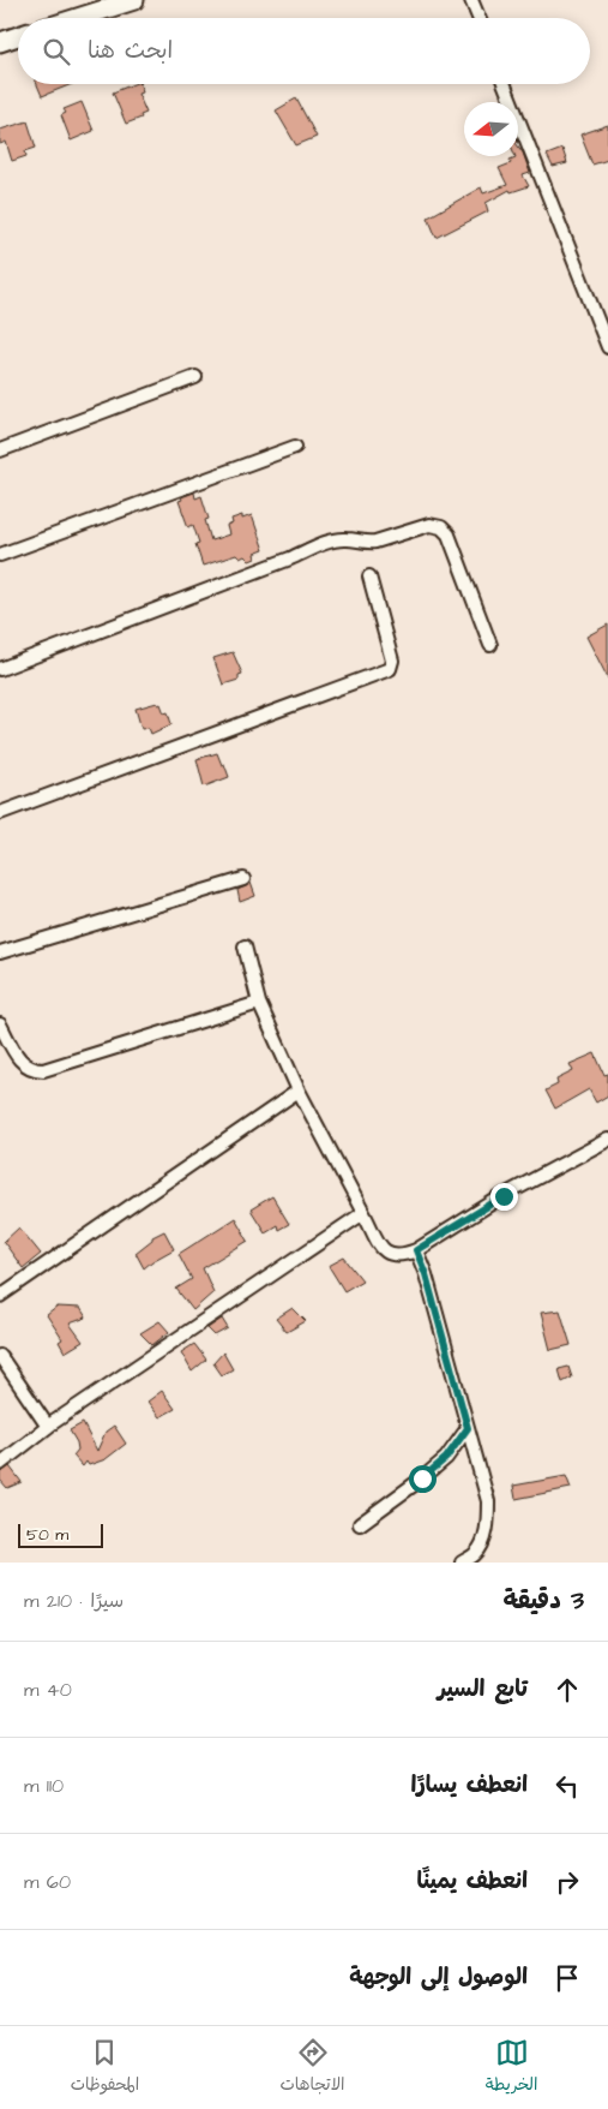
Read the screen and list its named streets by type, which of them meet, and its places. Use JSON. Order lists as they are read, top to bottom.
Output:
{
  "scale_bar": "50 m",
  "north": "left",
  "page": {
    "search": "ابحث هنا",
    "scale": "50 m",
    "heading": ["3 دقيقة", "سيرًا · 210 m"],
    "list": [
      ["تابع السير", "40 m"],
      ["انعطف يسارًا", "110 m"],
      ["انعطف يمينًا", "60 m"],
      "الوصول إلى الوجهة"
    ],
    "nav": ["الخريطة", "الاتجاهات", "المحفوظات"]
  }
}
